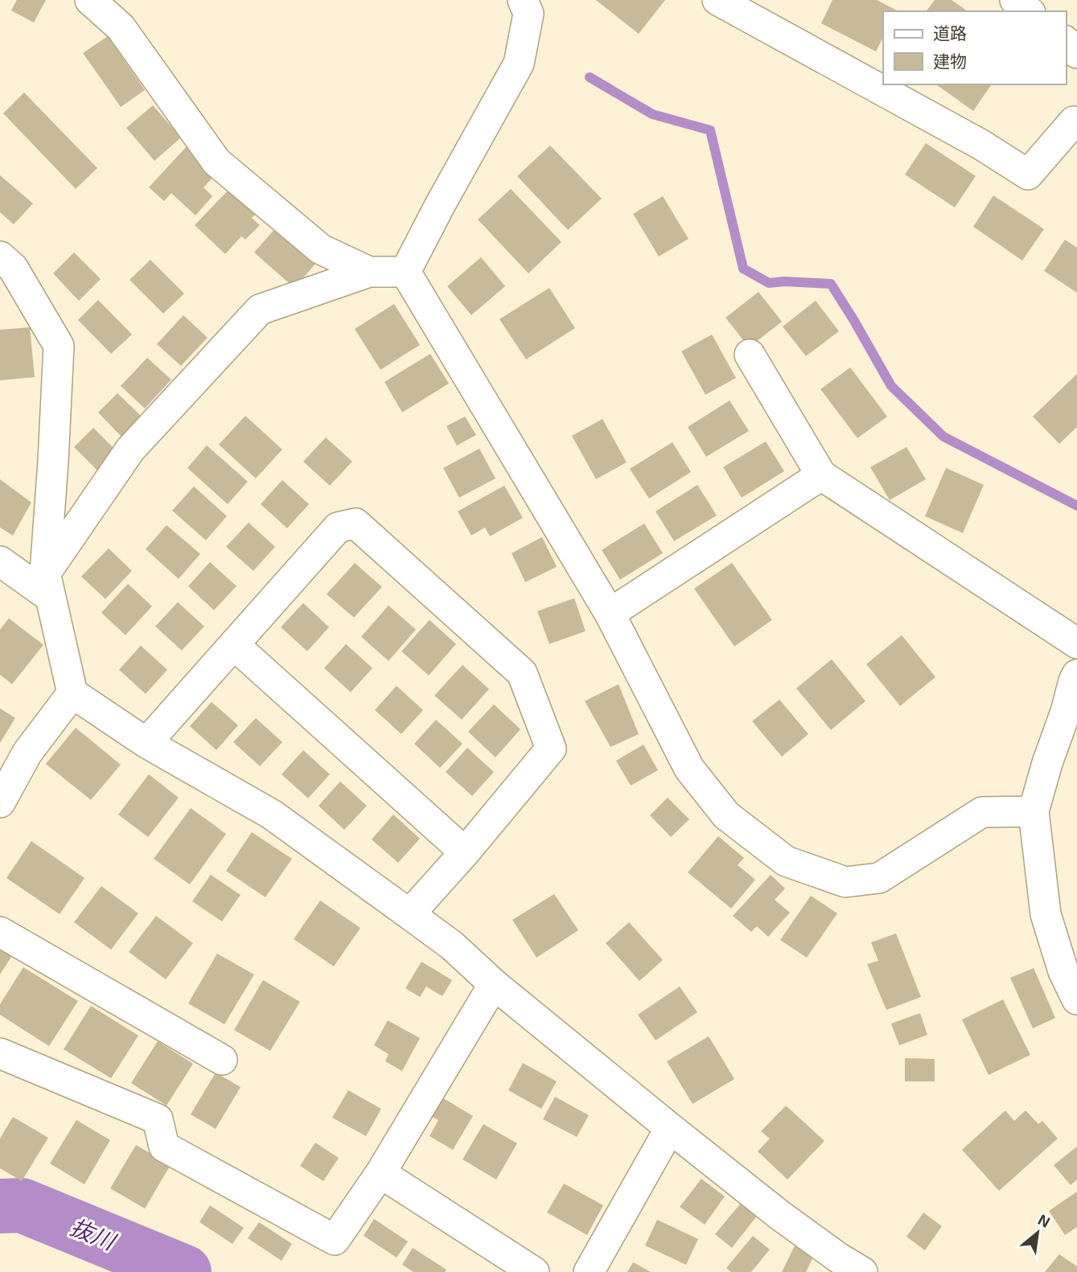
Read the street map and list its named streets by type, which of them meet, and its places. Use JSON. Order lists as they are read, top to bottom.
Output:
{
  "water": ["抜川"],
  "legend": ["道路", "建物"],
  "north": "top right"
}
